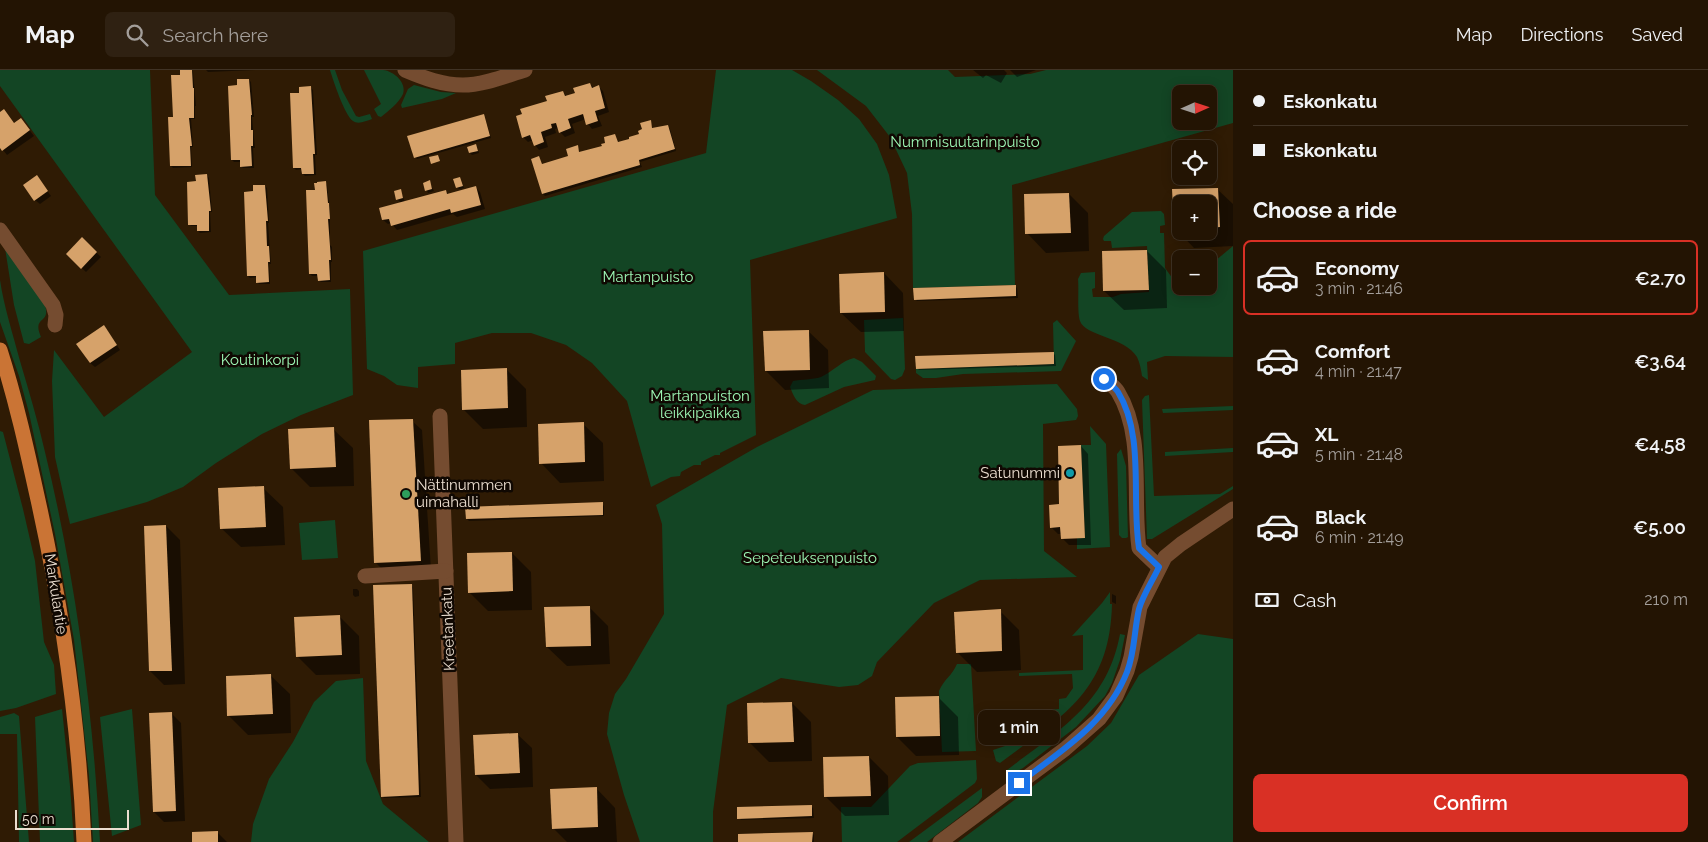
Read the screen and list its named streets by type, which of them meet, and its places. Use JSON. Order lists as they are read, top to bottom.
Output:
{
  "streets": {
    "main road": ["Markulantie"],
    "street": ["Kreetankatu"]
  },
  "parks": [
    "Nummisuutarinpuisto",
    "Martanpuisto",
    "Koutinkorpi",
    "Martanpuiston leikkipaikka",
    "Sepeteuksenpuisto"
  ],
  "places": ["Satunummi", "Nättinummen uimahalli"],
  "scale_bar": "50 m",
  "north": "right",
  "page": {
    "header": "Map",
    "search": "Search here",
    "nav": ["Map", "Directions", "Saved"],
    "banner": ["Eskonkatu", "Eskonkatu"],
    "map_buttons": ["+", "−"],
    "heading": "Choose a ride",
    "list": [
      {
        "name": "Economy",
        "note": "3 min · 21:46",
        "value": "€2.70"
      },
      {
        "name": "Comfort",
        "note": "4 min · 21:47",
        "value": "€3.64"
      },
      {
        "name": "XL",
        "note": "5 min · 21:48",
        "value": "€4.58"
      },
      {
        "name": "Black",
        "note": "6 min · 21:49",
        "value": "€5.00"
      }
    ],
    "pay": ["Cash", "210 m"],
    "bubble": "1 min",
    "buttons": "Confirm",
    "scale": "50 m"
  }
}
